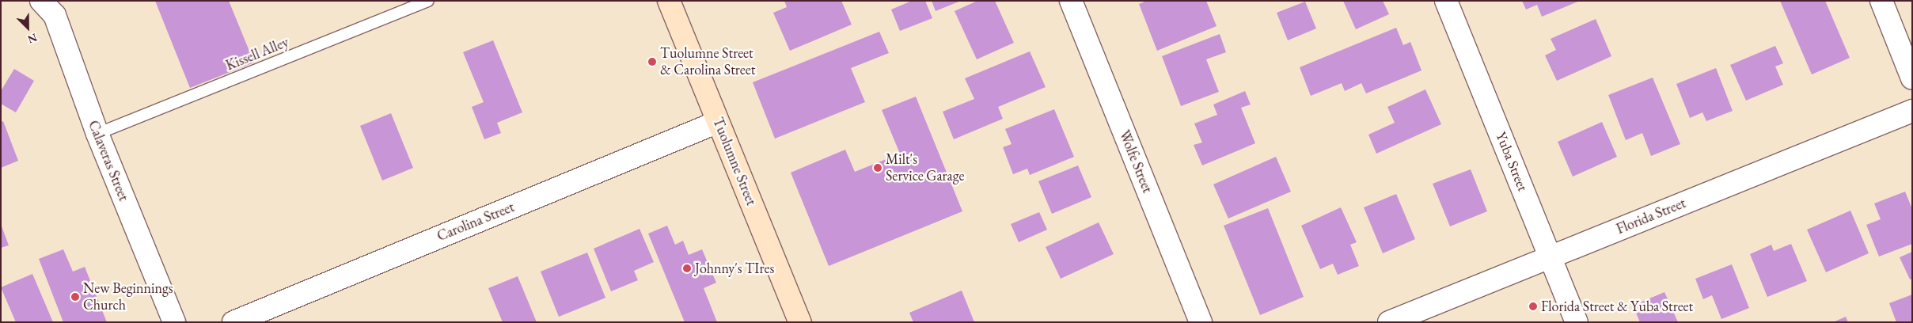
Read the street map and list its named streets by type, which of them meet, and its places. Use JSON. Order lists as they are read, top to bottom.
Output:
{
  "streets": {
    "main road": ["Tuolumne Street"],
    "street": [
      "Calaveras Street",
      "Wolfe Street",
      "Yuba Street",
      "Florida Street",
      "Carolina Street"
    ],
    "lane": ["Kissell Alley"]
  },
  "crossings": [
    ["Kissell Alley", "Calaveras Street"],
    ["Tuolumne Street", "Carolina Street"],
    ["Yuba Street", "Florida Street"]
  ],
  "places": [
    "Tuolumne Street & Carolina Street",
    "Milt's Service Garage",
    "Johnny's TIres",
    "New Beginnings Church",
    "Florida Street & Yuba Street"
  ],
  "north": "bottom right"
}
